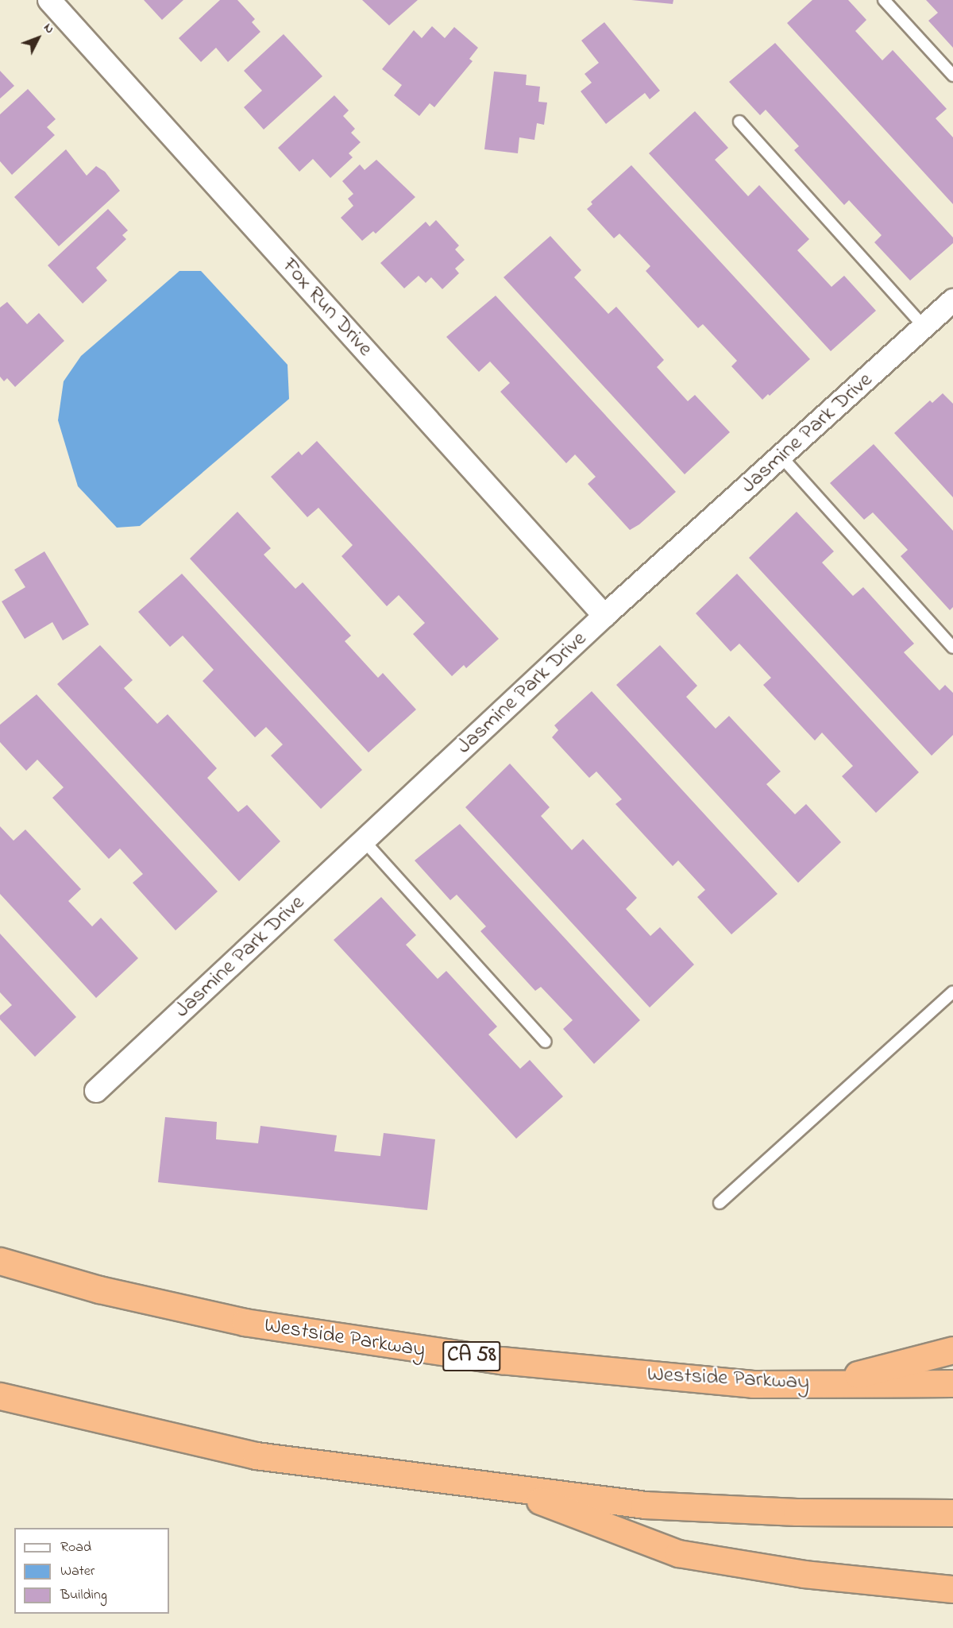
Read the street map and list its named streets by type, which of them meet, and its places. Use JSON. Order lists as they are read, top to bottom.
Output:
{
  "streets": {
    "highway": ["Westside Parkway", "CA 58"],
    "street": ["Fox Run Drive", "Jasmine Park Drive"]
  },
  "crossings": [
    ["Fox Run Drive", "Jasmine Park Drive"]
  ],
  "legend": ["Road", "Water", "Building"],
  "north": "top right"
}
